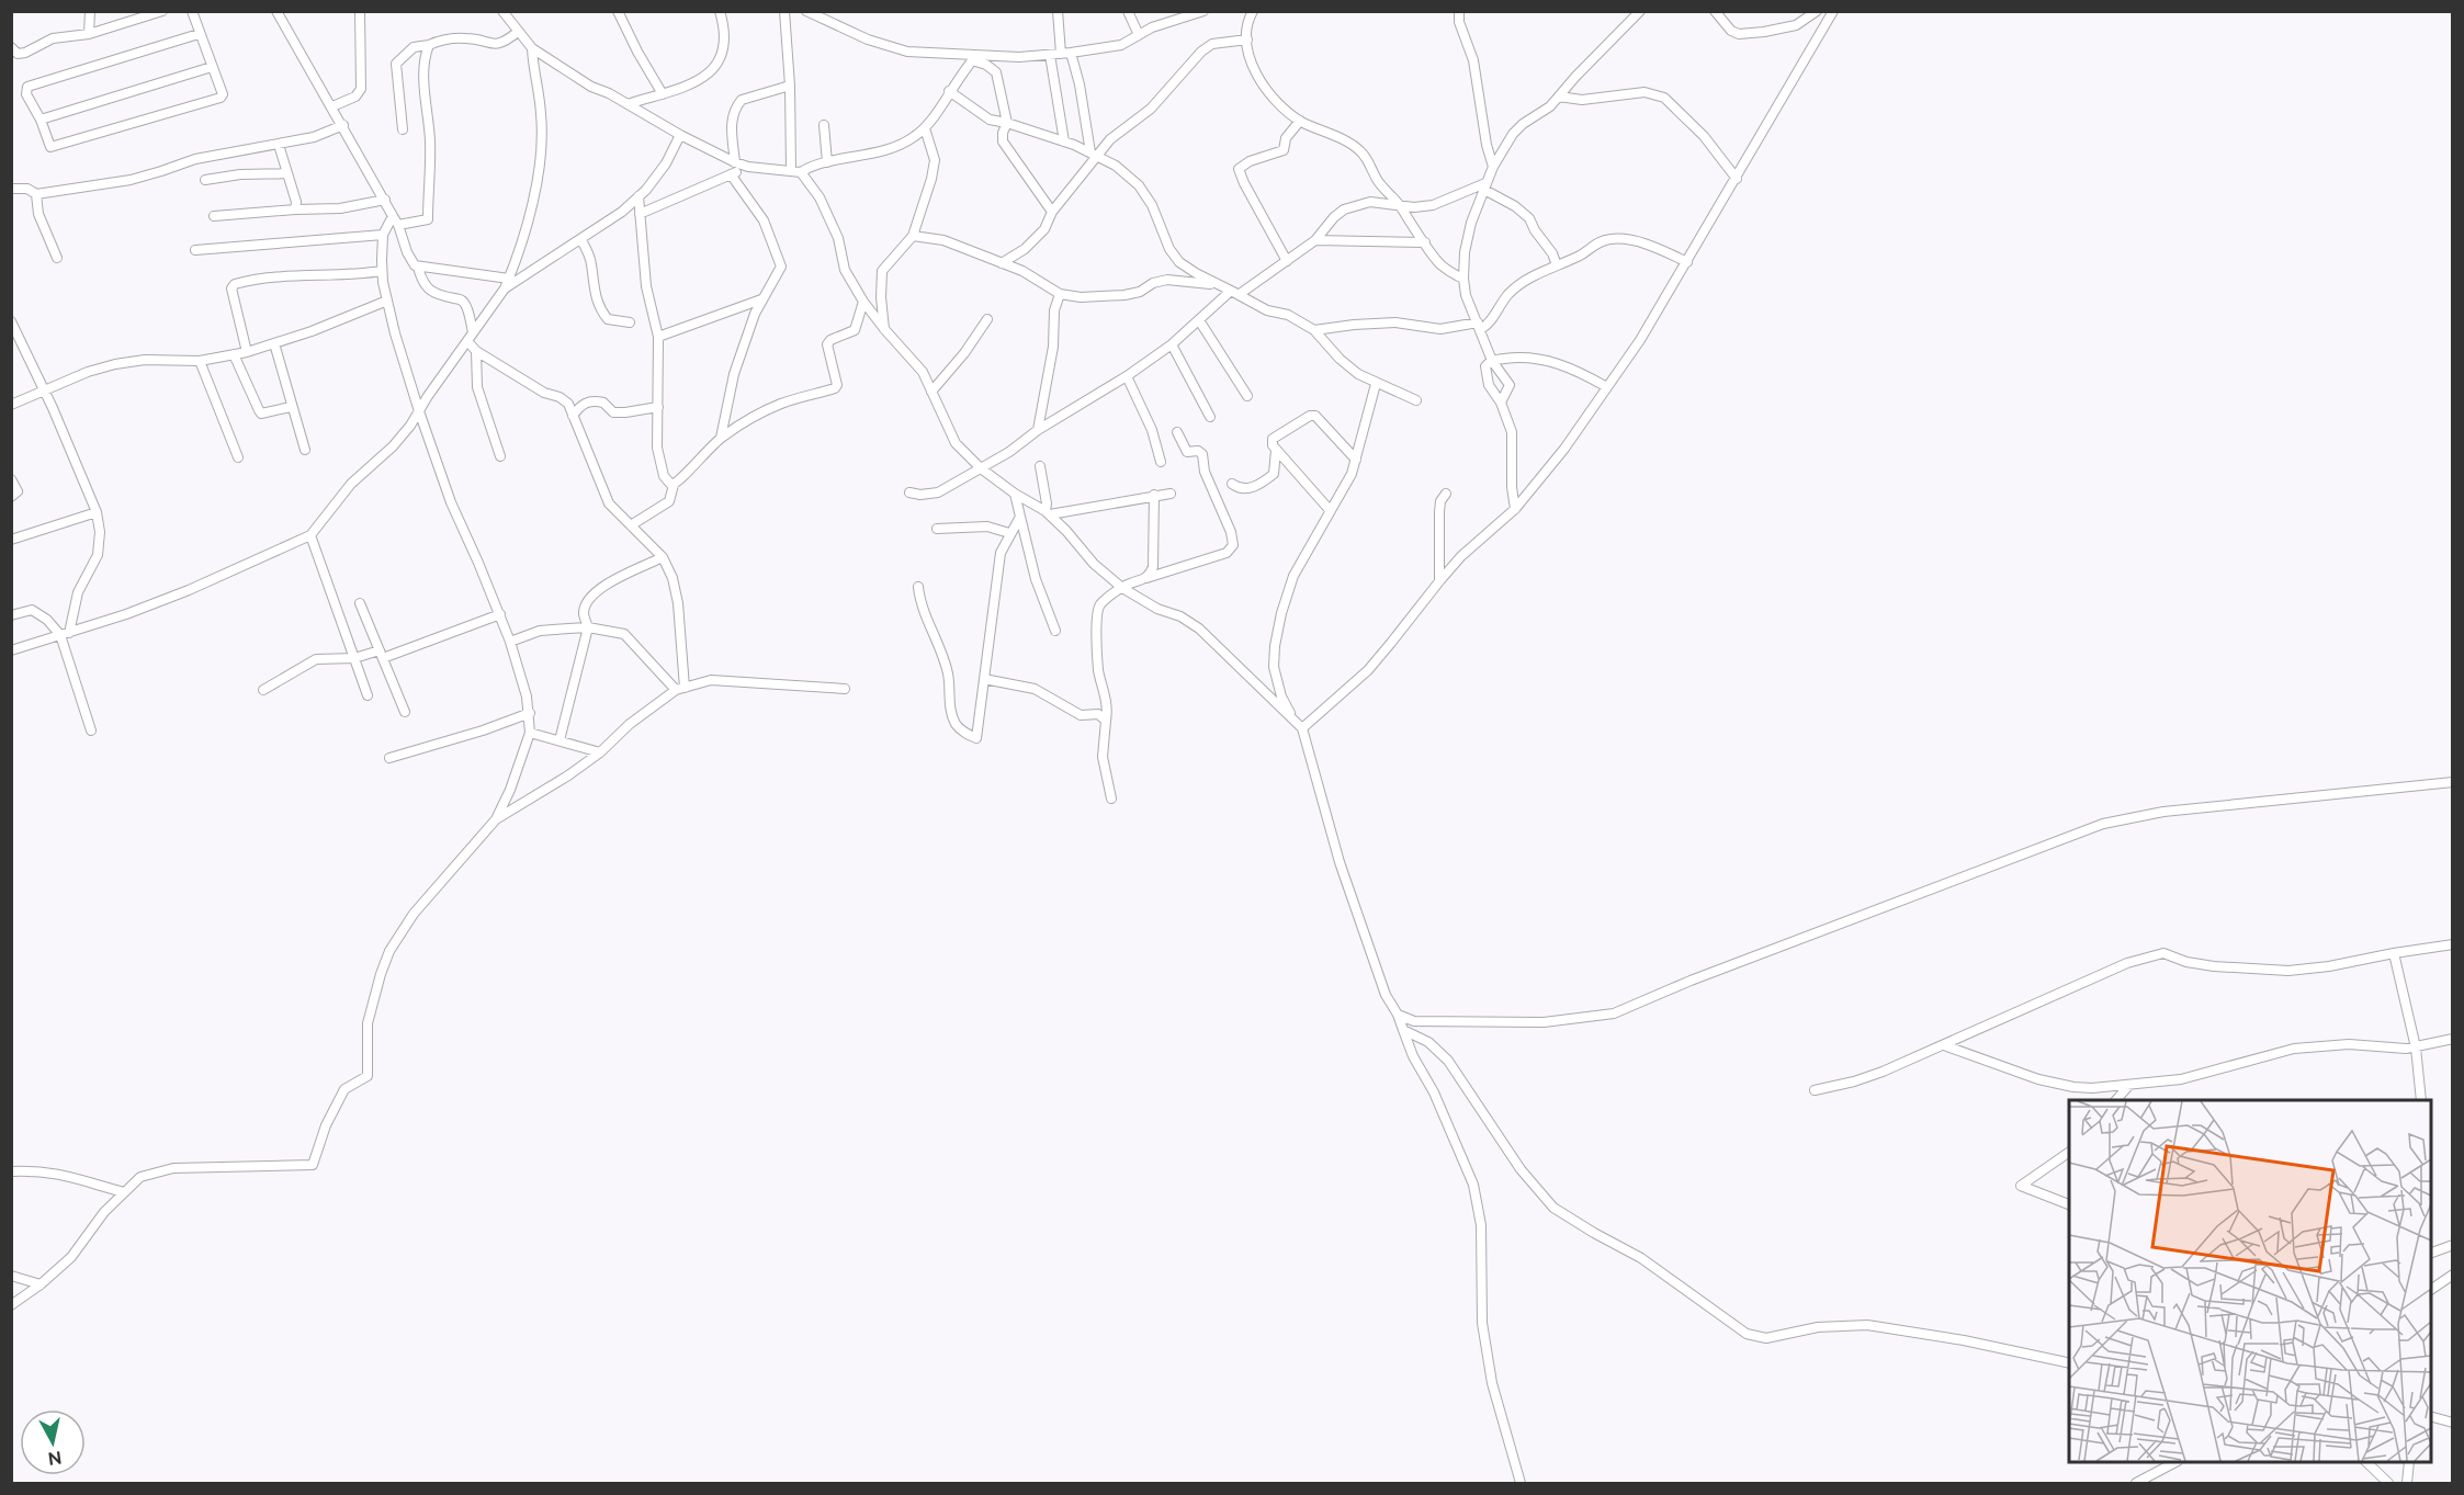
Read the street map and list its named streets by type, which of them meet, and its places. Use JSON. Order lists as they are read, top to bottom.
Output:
{
  "north": "bottom"
}
